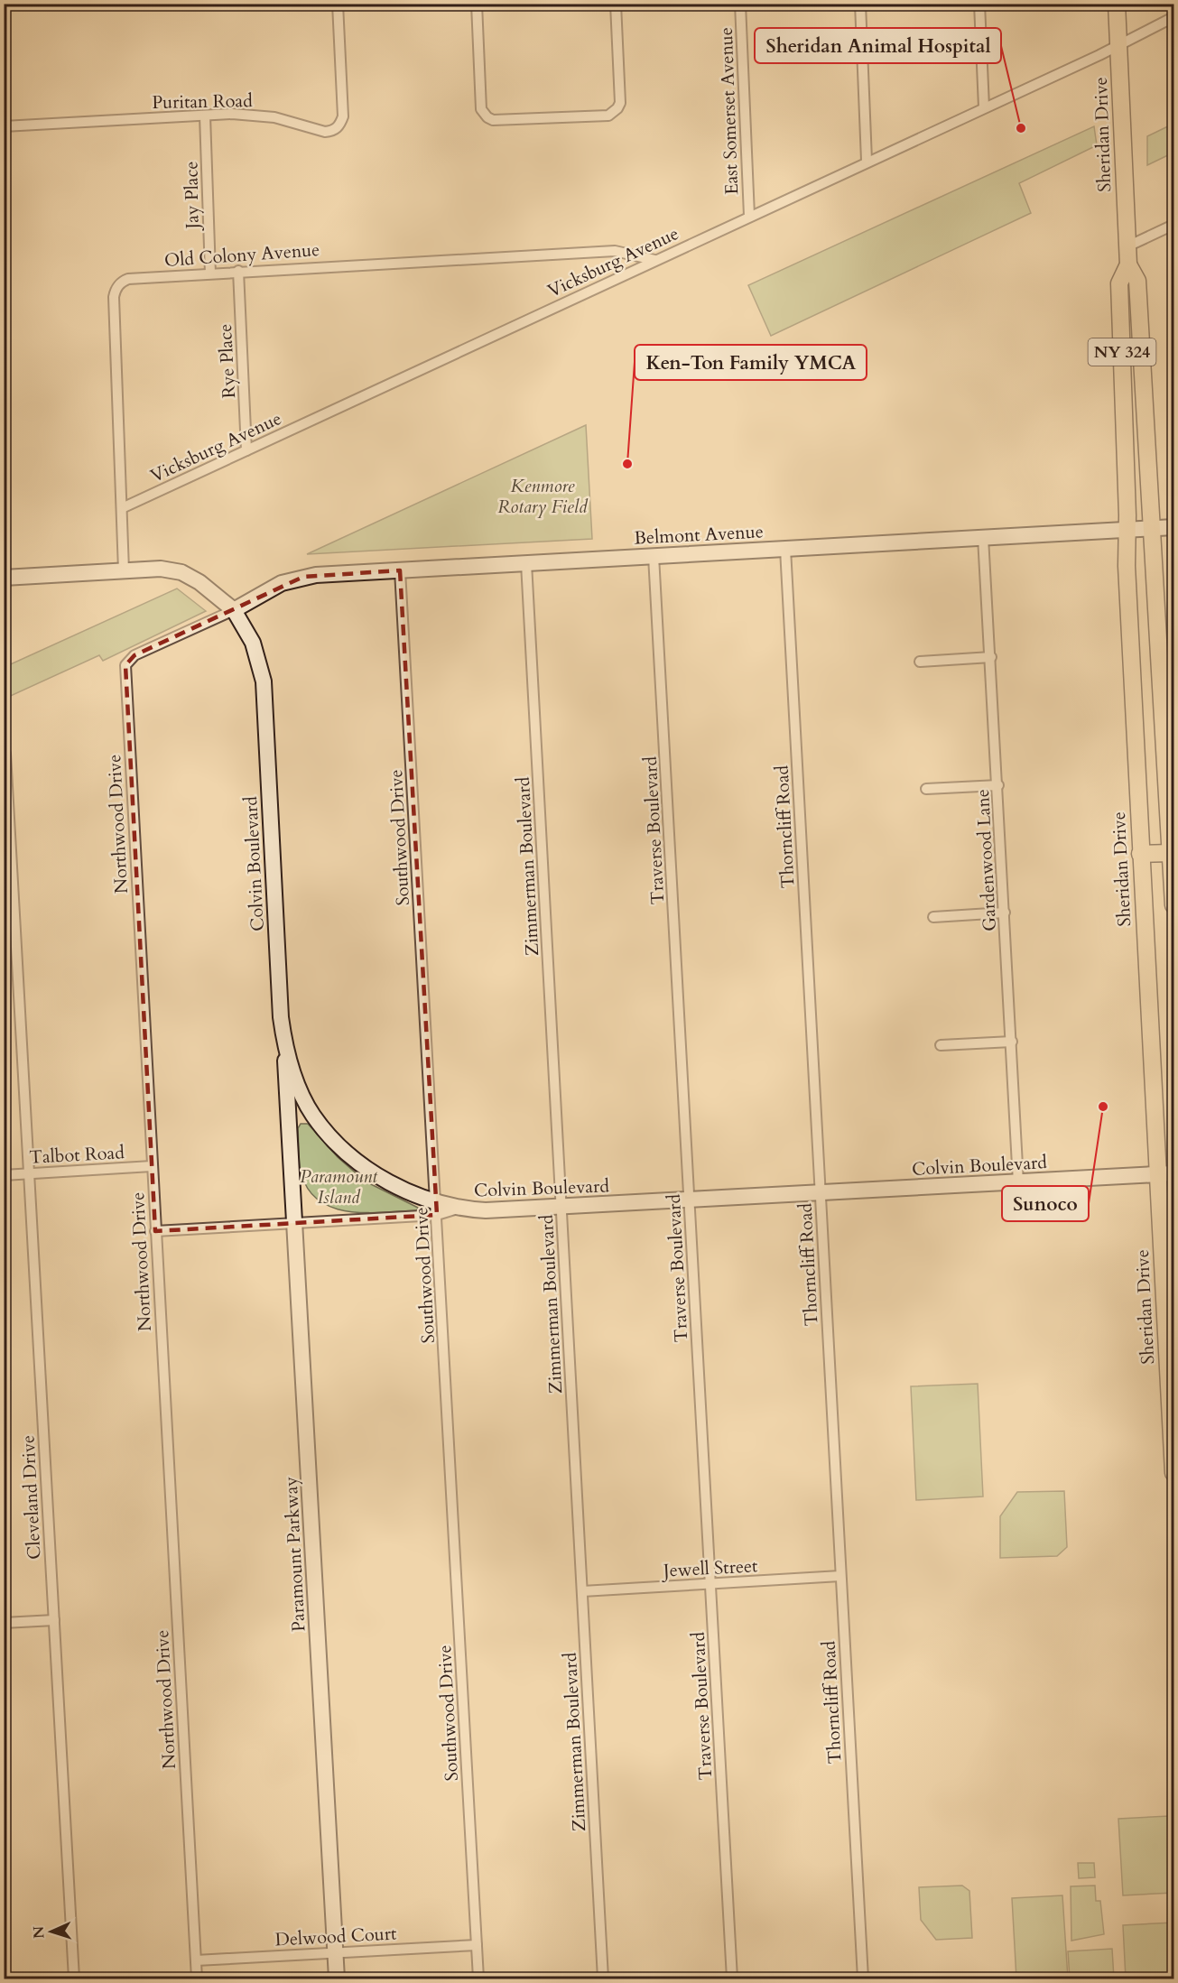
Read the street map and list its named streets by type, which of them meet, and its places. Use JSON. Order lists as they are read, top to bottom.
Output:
{
  "streets": {
    "main road": ["Sheridan Drive", "NY 324"],
    "street": [
      "Puritan Road",
      "East Somerset Avenue",
      "Jay Place",
      "Old Colony Avenue",
      "Vicksburg Avenue",
      "Rye Place",
      "Belmont Avenue",
      "Northwood Drive",
      "Thorncliff Road",
      "Traverse Boulevard",
      "Southwood Drive",
      "Gardenwood Lane",
      "Colvin Boulevard",
      "Zimmerman Boulevard",
      "Talbot Road",
      "Cleveland Drive",
      "Paramount Parkway",
      "Jewell Street",
      "Delwood Court"
    ]
  },
  "crossings": [
    ["Puritan Road", "Jay Place"],
    ["East Somerset Avenue", "Vicksburg Avenue"],
    ["Sheridan Drive", "Vicksburg Avenue"],
    ["Sheridan Drive", "Belmont Avenue"],
    ["Sheridan Drive", "Colvin Boulevard"],
    ["Jay Place", "Old Colony Avenue"],
    ["Old Colony Avenue", "Vicksburg Avenue"],
    ["Old Colony Avenue", "Rye Place"],
    ["Old Colony Avenue", "Colvin Boulevard"],
    ["Vicksburg Avenue", "Rye Place"],
    ["Belmont Avenue", "Northwood Drive"],
    ["Belmont Avenue", "Thorncliff Road"],
    ["Belmont Avenue", "Traverse Boulevard"],
    ["Belmont Avenue", "Southwood Drive"],
    ["Belmont Avenue", "Gardenwood Lane"],
    ["Belmont Avenue", "Colvin Boulevard"],
    ["Belmont Avenue", "Zimmerman Boulevard"],
    ["Northwood Drive", "Colvin Boulevard"],
    ["Northwood Drive", "Talbot Road"],
    ["Northwood Drive", "Delwood Court"],
    ["Thorncliff Road", "Colvin Boulevard"],
    ["Thorncliff Road", "Jewell Street"],
    ["Traverse Boulevard", "Colvin Boulevard"],
    ["Traverse Boulevard", "Jewell Street"],
    ["Southwood Drive", "Colvin Boulevard"],
    ["Southwood Drive", "Delwood Court"],
    ["Gardenwood Lane", "Colvin Boulevard"],
    ["Colvin Boulevard", "Zimmerman Boulevard"],
    ["Colvin Boulevard", "Paramount Parkway"],
    ["Zimmerman Boulevard", "Jewell Street"],
    ["Talbot Road", "Cleveland Drive"],
    ["Paramount Parkway", "Delwood Court"]
  ],
  "parks": ["Kenmore Rotary Field", "Paramount Island"],
  "places": ["Sheridan Animal Hospital", "Ken-Ton Family YMCA", "Sunoco"],
  "north": "left"
}
